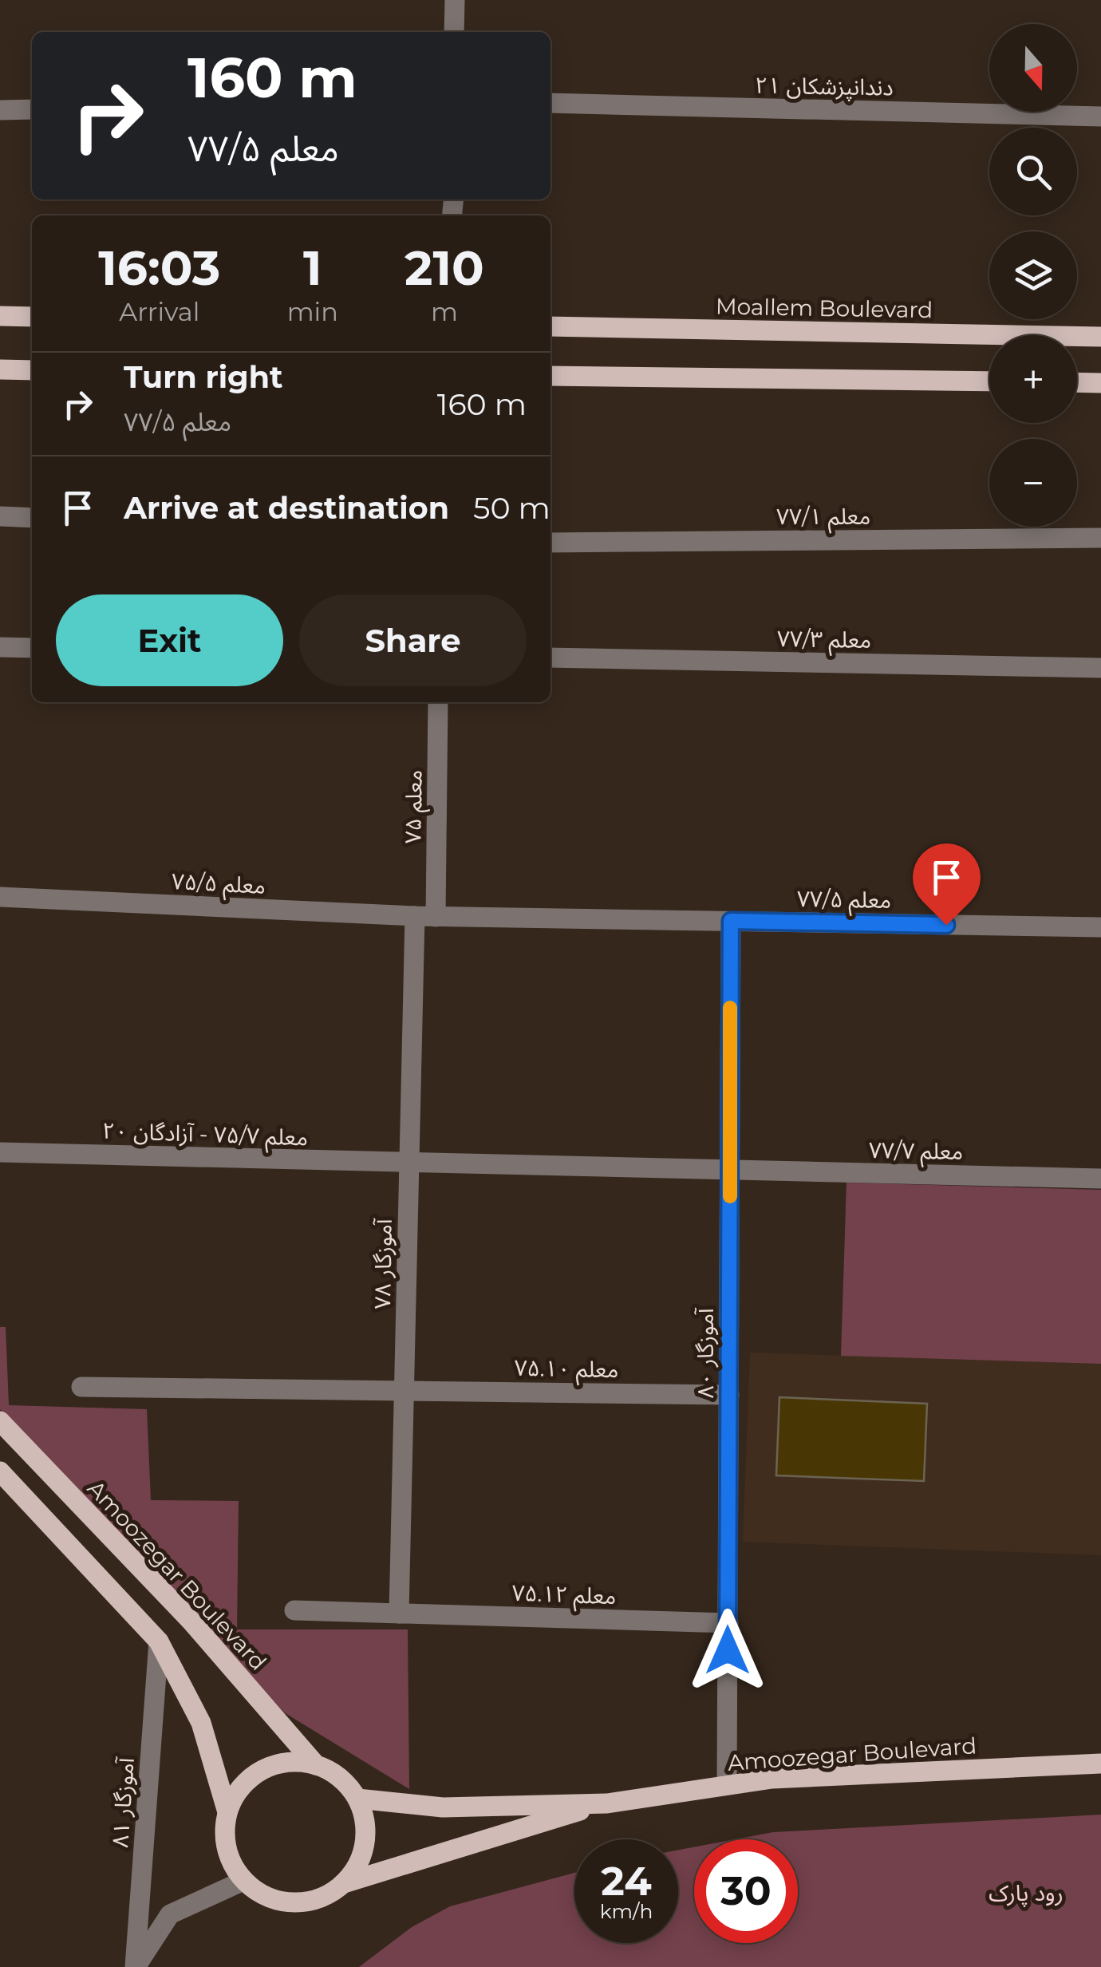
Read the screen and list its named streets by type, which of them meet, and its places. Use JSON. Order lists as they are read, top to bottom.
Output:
{
  "streets": {
    "main road": ["Moallem Boulevard", "Amoozegar Boulevard"],
    "street": [
      "دندانپزشکان ۲۱",
      "معلم ۷۷/۱",
      "معلم ۷۷/۳",
      "معلم ۷۵",
      "معلم ۷۵/۵",
      "معلم ۷۷/۵",
      "معلم ۷۵/۷ - آزادگان ۲۰",
      "معلم ۷۷/۷",
      "آموزگار ۷۸",
      "آموزگار ۸۰",
      "معلم ۷۵.۱۰",
      "معلم ۷۵.۱۲",
      "۸۱ آموزگار"
    ]
  },
  "crossings": [
    ["معلم ۷۵", "معلم ۷۵/۵"],
    ["معلم ۷۵", "آموزگار ۷۸"],
    ["معلم ۷۵/۵", "معلم ۷۷/۵"],
    ["معلم ۷۵/۵", "آموزگار ۷۸"],
    ["معلم ۷۵/۵", "آموزگار ۸۰"],
    ["معلم ۷۷/۵", "آموزگار ۸۰"],
    ["معلم ۷۵/۷ - آزادگان ۲۰", "معلم ۷۷/۷"],
    ["معلم ۷۵/۷ - آزادگان ۲۰", "آموزگار ۷۸"],
    ["معلم ۷۵/۷ - آزادگان ۲۰", "آموزگار ۸۰"],
    ["معلم ۷۷/۷", "آموزگار ۸۰"],
    ["آموزگار ۷۸", "معلم ۷۵.۱۰"],
    ["آموزگار ۷۸", "معلم ۷۵.۱۲"],
    ["آموزگار ۸۰", "معلم ۷۵.۱۰"],
    ["آموزگار ۸۰", "Amoozegar Boulevard"],
    ["آموزگار ۸۰", "معلم ۷۵.۱۲"]
  ],
  "parks": ["رود پارک"],
  "north": "bottom",
  "page": {
    "map_buttons": ["+", "−"],
    "turn": ["160 m", "معلم ۷۷/۵"],
    "eta": [
      "16:03",
      "Arrival",
      "1",
      "min",
      "210",
      "m"
    ],
    "list": [
      {
        "name": "Turn right",
        "note": "معلم ۷۷/۵",
        "value": "160 m"
      },
      {
        "name": "Arrive at destination",
        "value": "50 m"
      }
    ],
    "buttons": ["Exit", "Share"],
    "speed": "24 km/h",
    "limit": "30"
  }
}
